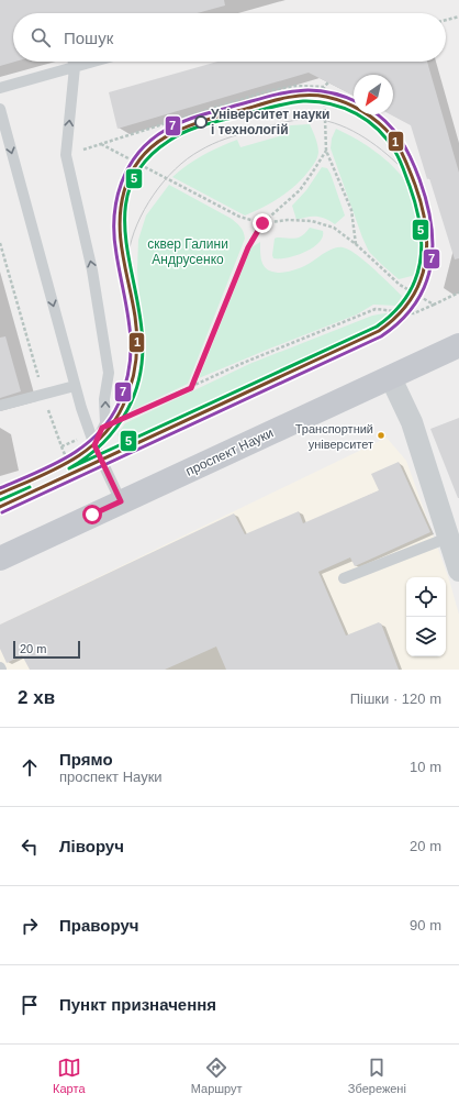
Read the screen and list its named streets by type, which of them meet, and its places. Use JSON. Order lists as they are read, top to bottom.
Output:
{
  "streets": {
    "main road": ["проспект Науки"]
  },
  "parks": ["сквер Галини Андрусенко"],
  "places": ["Університет науки і технологій", "Транспортний університет"],
  "lines": ["transit line 7", "transit line 1", "transit line 5"],
  "scale_bar": "20 m",
  "north": "bottom left",
  "page": {
    "search": "Пошук",
    "scale": "20 m",
    "heading": ["2 хв", "Пішки · 120 m"],
    "list": [
      ["Прямо", "проспект Науки", "10 m"],
      ["Ліворуч", "20 m"],
      ["Праворуч", "90 m"],
      "Пункт призначення"
    ],
    "nav": ["Карта", "Маршрут", "Збережені"]
  }
}
